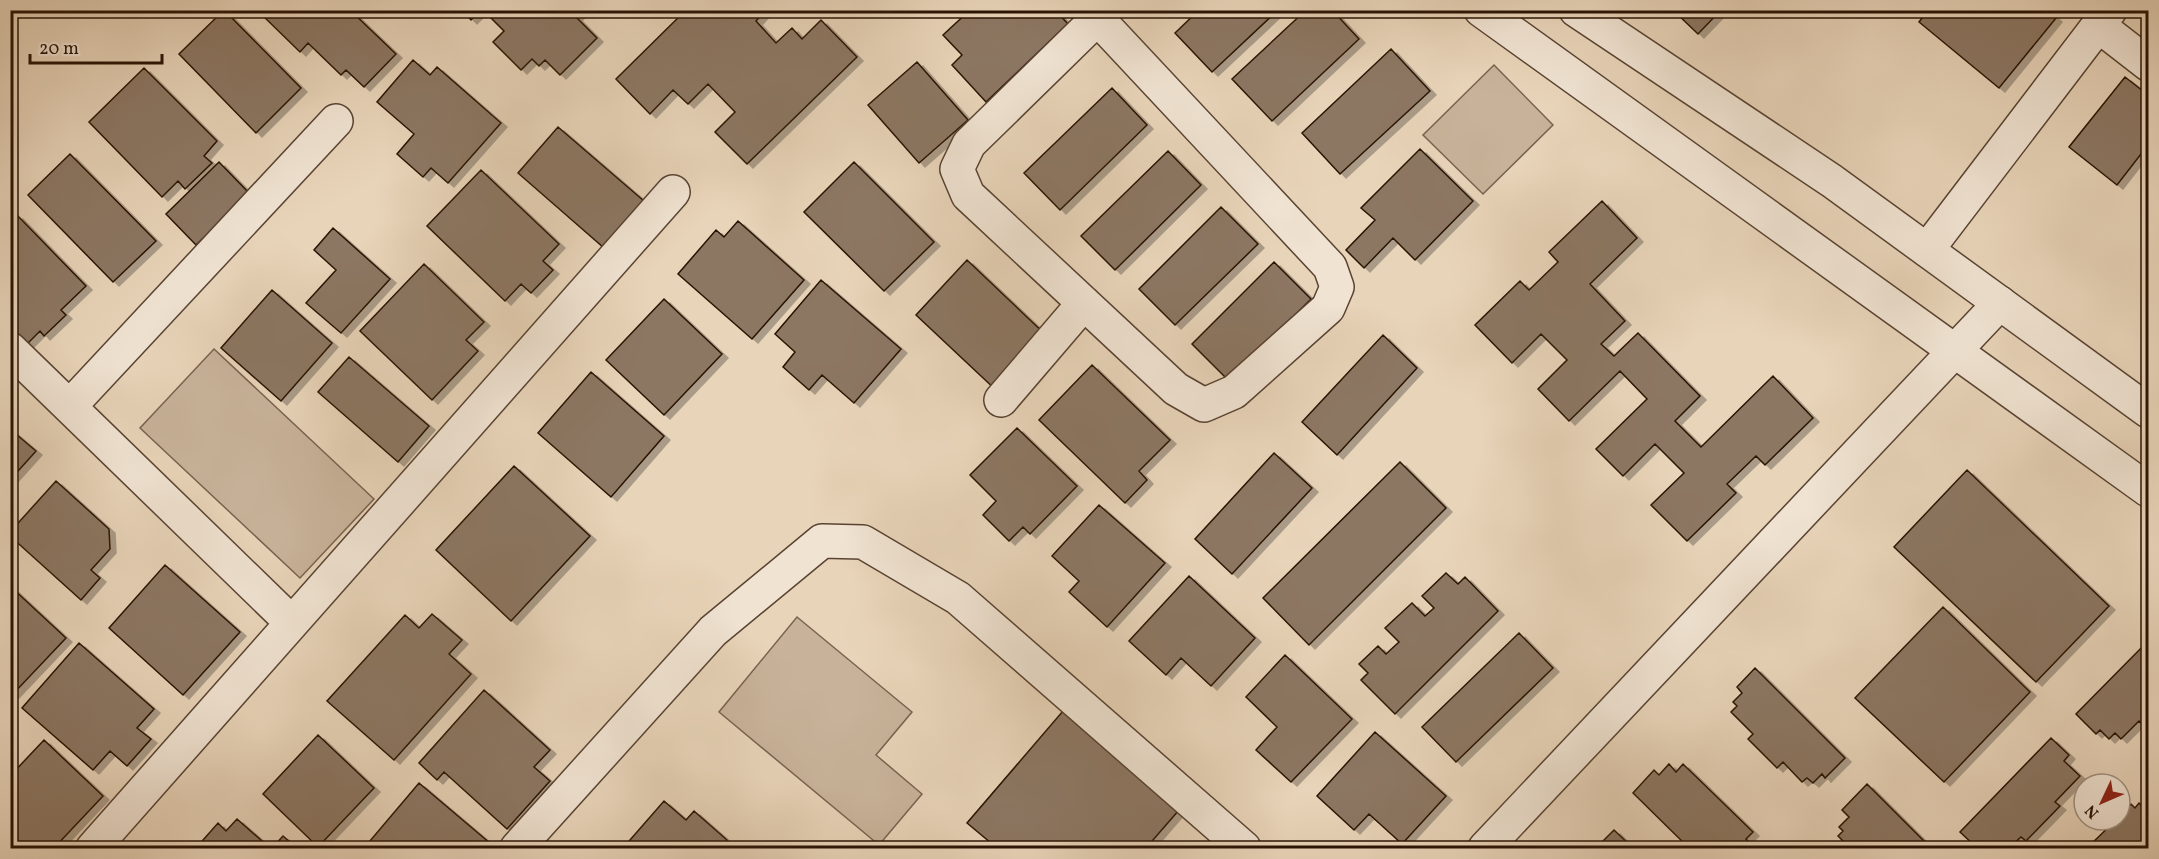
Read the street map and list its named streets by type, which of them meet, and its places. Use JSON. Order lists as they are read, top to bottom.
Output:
{
  "scale_bar": "20 m",
  "north": "bottom left"
}
